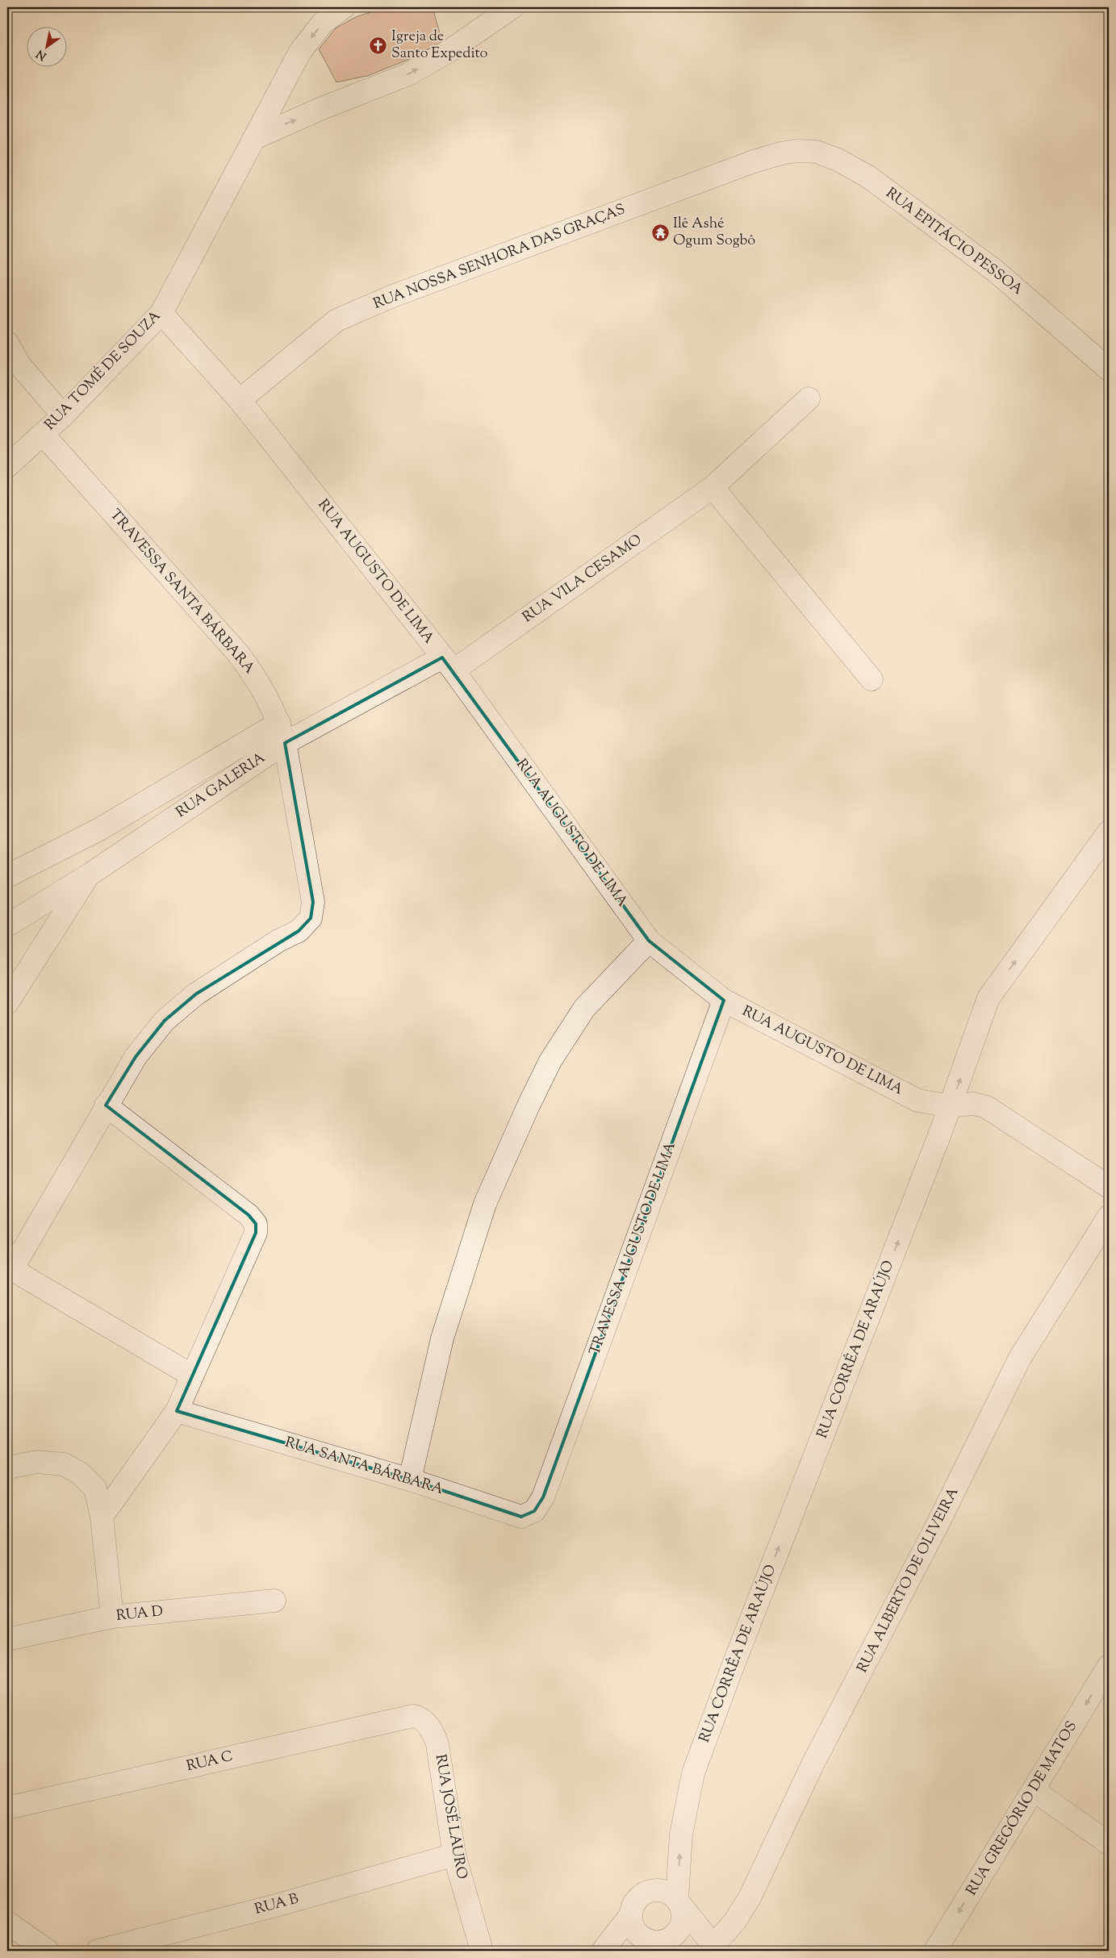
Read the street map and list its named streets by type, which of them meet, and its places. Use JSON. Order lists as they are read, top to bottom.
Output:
{
  "streets": {
    "street": [
      "RUA EPITÁCIO PESSOA",
      "RUA NOSSA SENHORA DAS GRAÇAS",
      "RUA TOMÉ DE SOUZA",
      "RUA AUGUSTO DE LIMA",
      "RUA VILA CESAMO",
      "TRAVESSA SANTA BÁRBARA",
      "RUA GALERIA",
      "TRAVESSA AUGUSTO DE LIMA",
      "RUA CORRÊA DE ARAÚJO",
      "RUA SANTA BÁRBARA",
      "RUA ALBERTO DE OLIVEIRA",
      "RUA D",
      "RUA C",
      "RUA GREGÓRIO DE MATOS",
      "RUA JOSÉ LAURO",
      "RUA B"
    ]
  },
  "crossings": [
    ["RUA EPITÁCIO PESSOA", "RUA NOSSA SENHORA DAS GRAÇAS"],
    ["RUA NOSSA SENHORA DAS GRAÇAS", "RUA AUGUSTO DE LIMA"],
    ["RUA TOMÉ DE SOUZA", "RUA AUGUSTO DE LIMA"],
    ["RUA TOMÉ DE SOUZA", "TRAVESSA SANTA BÁRBARA"],
    ["RUA AUGUSTO DE LIMA", "RUA VILA CESAMO"],
    ["RUA AUGUSTO DE LIMA", "RUA GALERIA"],
    ["RUA AUGUSTO DE LIMA", "TRAVESSA AUGUSTO DE LIMA"],
    ["RUA AUGUSTO DE LIMA", "RUA CORRÊA DE ARAÚJO"],
    ["RUA VILA CESAMO", "RUA GALERIA"],
    ["TRAVESSA SANTA BÁRBARA", "RUA GALERIA"],
    ["TRAVESSA AUGUSTO DE LIMA", "RUA SANTA BÁRBARA"],
    ["RUA C", "RUA JOSÉ LAURO"],
    ["RUA JOSÉ LAURO", "RUA B"]
  ],
  "one_way": ["RUA CORRÊA DE ARAÚJO", "RUA GREGÓRIO DE MATOS"],
  "places": {
    "church": ["Igreja de Santo Expedito"],
    "temple": ["Ilê Ashé Ogum Sogbô"]
  },
  "north": "bottom left"
}
